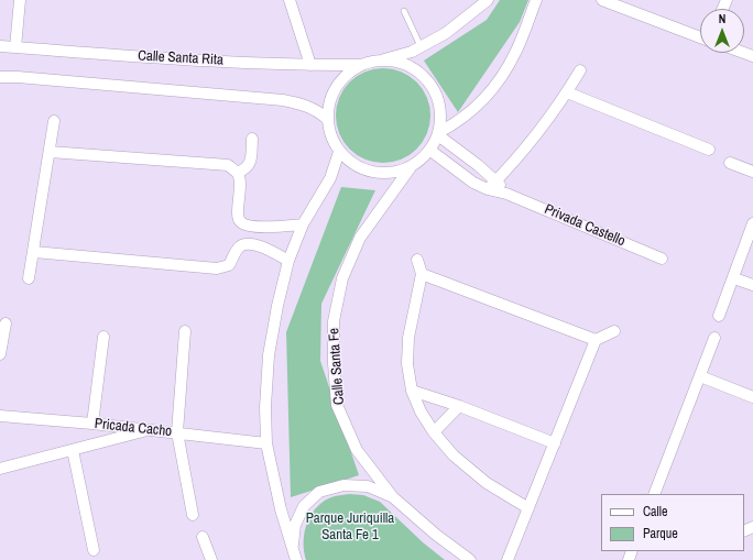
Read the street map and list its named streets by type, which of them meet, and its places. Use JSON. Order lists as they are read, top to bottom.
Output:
{
  "streets": {
    "street": [
      "Calle Santa Rita",
      "Privada Castello",
      "Calle Santa Fe",
      "Pricada Cacho"
    ]
  },
  "crossings": [
    ["Calle Santa Rita", "Privada Castello"],
    ["Calle Santa Rita", "Calle Santa Fe"],
    ["Privada Castello", "Calle Santa Fe"]
  ],
  "parks": ["Parque Juriquilla Santa Fe 1"],
  "legend": ["Calle", "Parque"],
  "north": "top"
}
